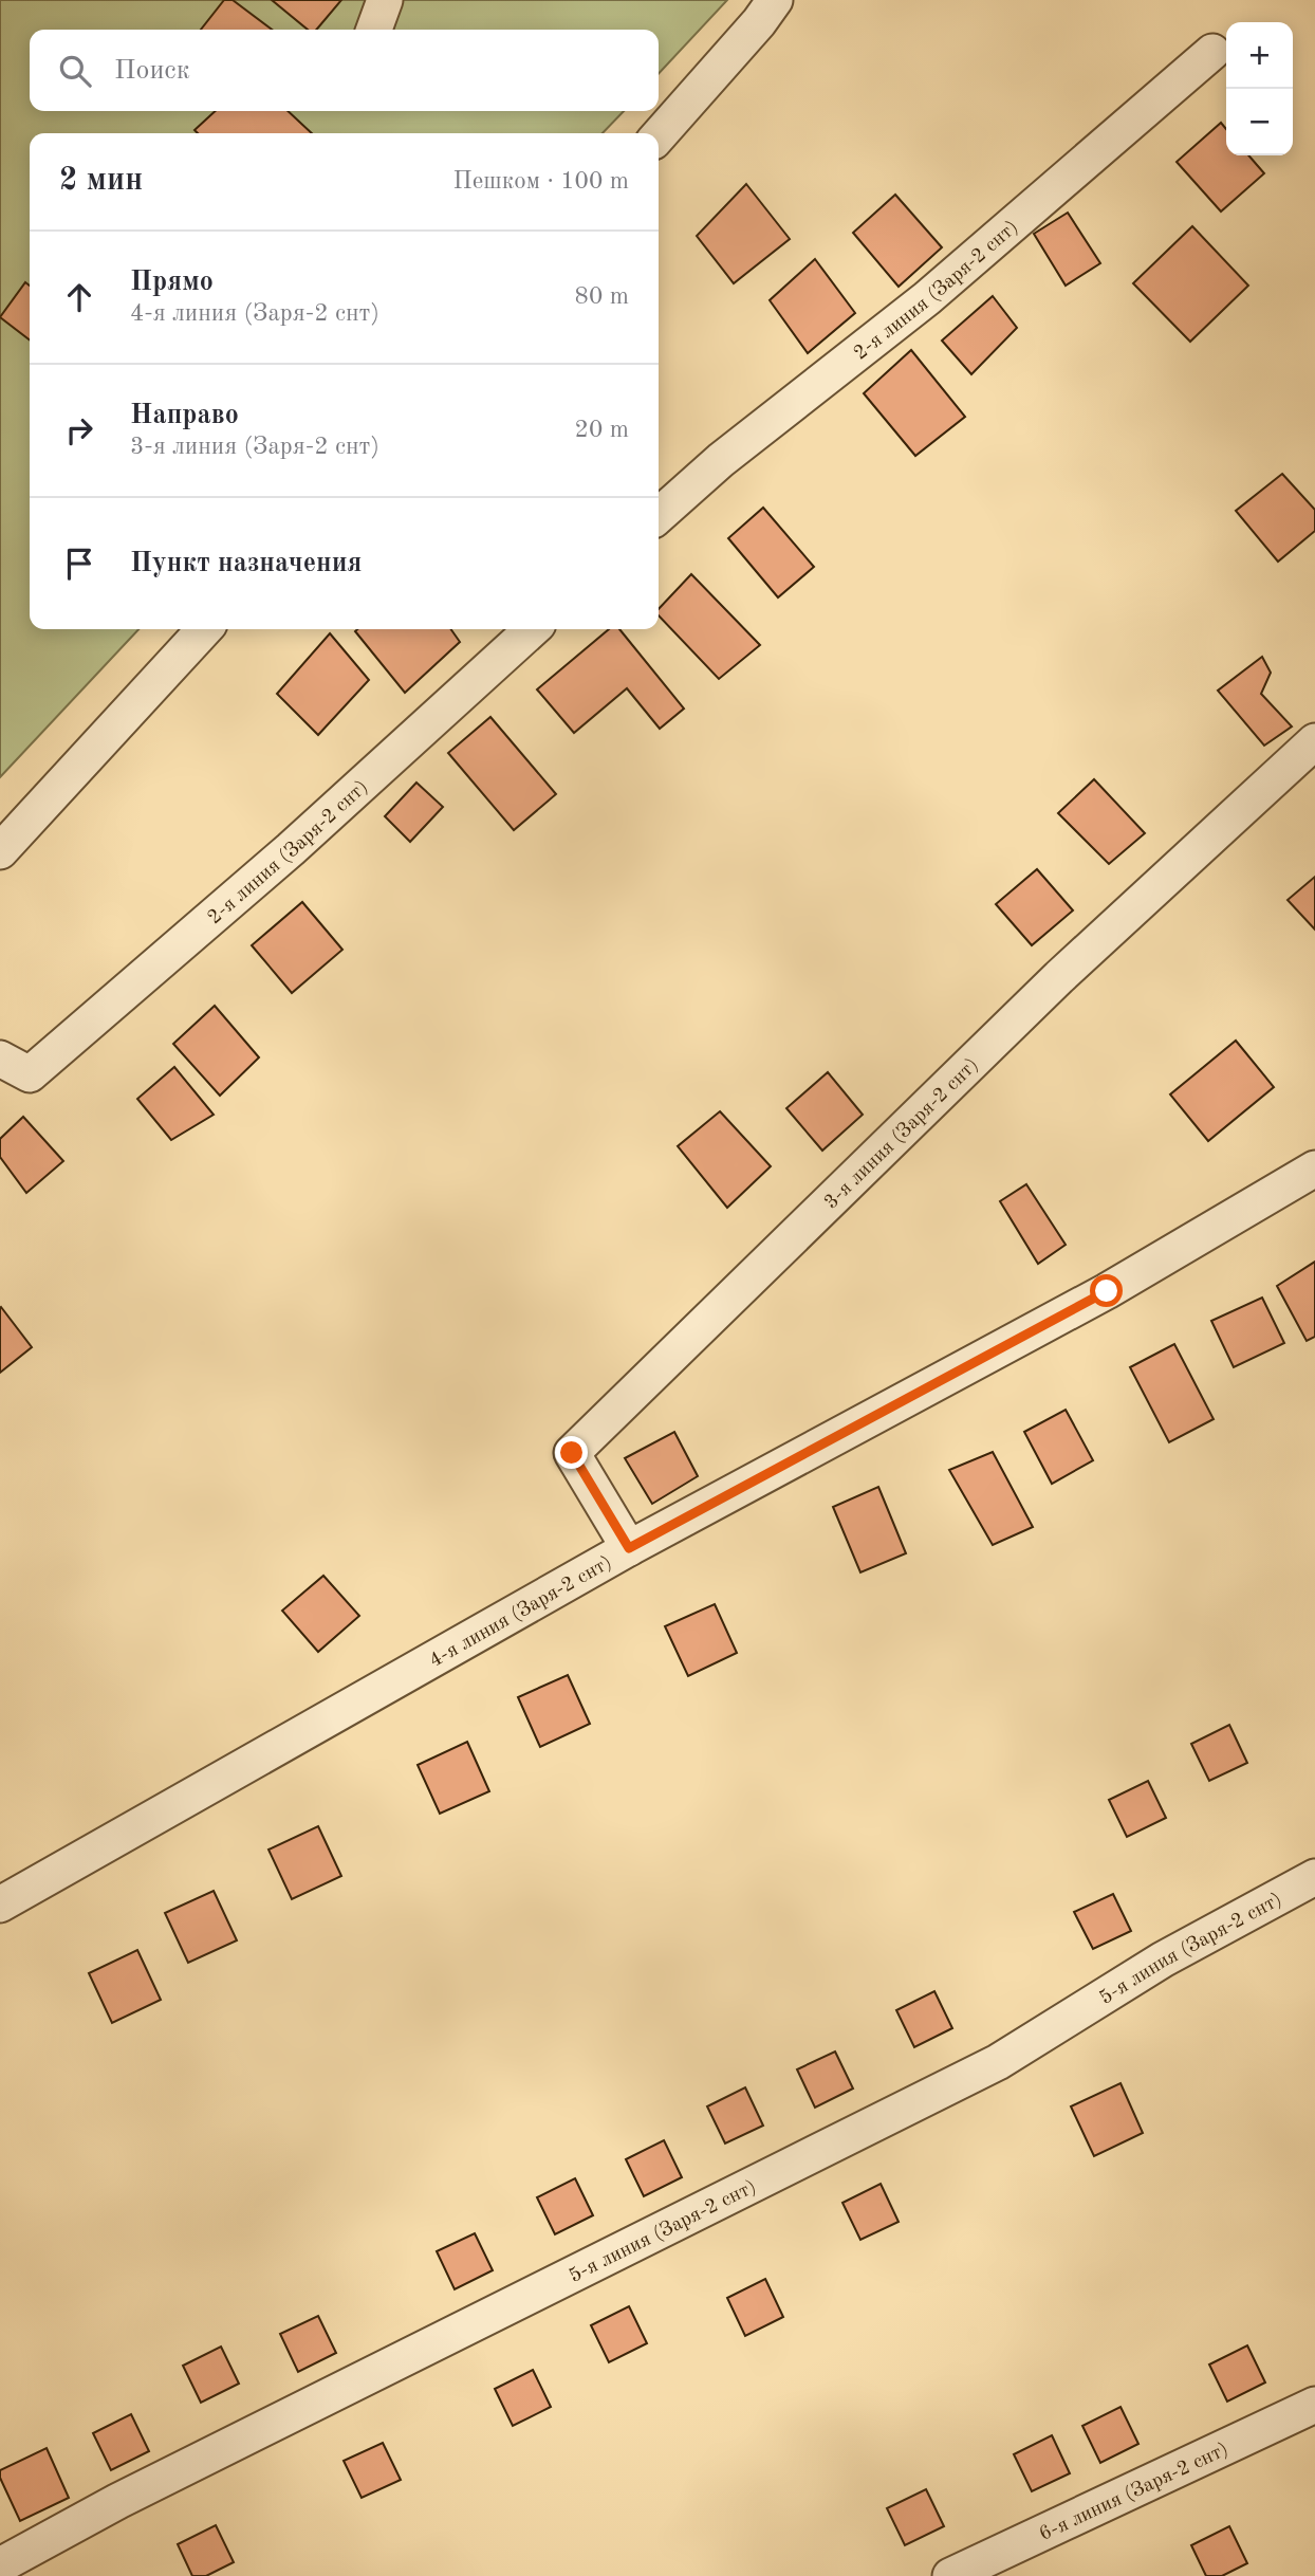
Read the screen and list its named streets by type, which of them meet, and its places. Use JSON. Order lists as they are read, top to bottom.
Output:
{
  "streets": {
    "street": [
      "2-я линия (Заря-2 снт)",
      "3-я линия (Заря-2 снт)",
      "4-я линия (Заря-2 снт)",
      "5-я линия (Заря-2 снт)",
      "6-я линия (Заря-2 снт)"
    ]
  },
  "crossings": [
    ["3-я линия (Заря-2 снт)", "4-я линия (Заря-2 снт)"]
  ],
  "page": {
    "map_buttons": ["+", "−"],
    "search": "Поиск",
    "heading": ["2 мин", "Пешком · 100 m"],
    "list": [
      ["Прямо", "4-я линия (Заря-2 снт)", "80 m"],
      ["Направо", "3-я линия (Заря-2 снт)", "20 m"],
      "Пункт назначения"
    ]
  }
}
